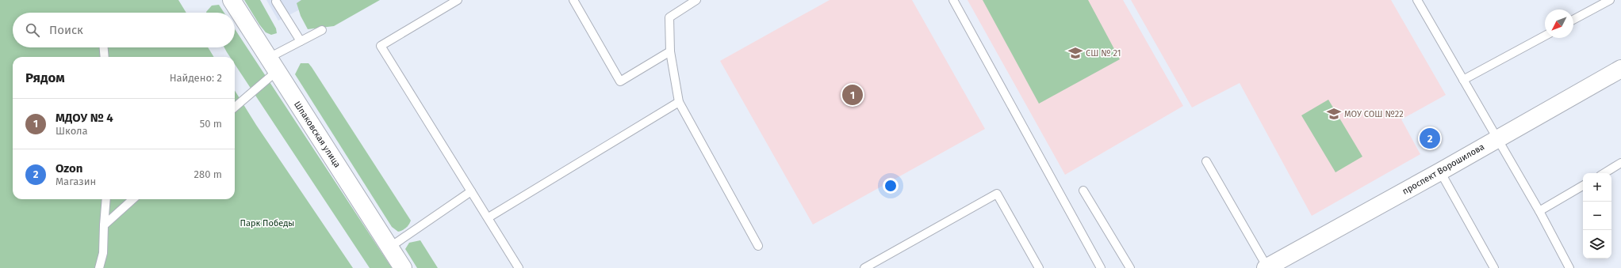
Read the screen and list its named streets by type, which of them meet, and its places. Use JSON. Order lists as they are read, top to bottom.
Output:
{
  "streets": {
    "street": ["Шпаковская улица", "проспект Ворошилова"]
  },
  "parks": ["Парк Победы"],
  "places": {
    "school or university": ["СШ № 21", "МОУ СОШ №22"]
  },
  "north": "bottom left",
  "page": {
    "search": "Поиск",
    "heading": ["Рядом", "Найдено: 2"],
    "pins": ["1", "2"],
    "list": [
      {
        "mark": "1",
        "name": "МДОУ № 4",
        "note": "Школа",
        "value": "50 m"
      },
      {
        "mark": "2",
        "name": "Ozon",
        "note": "Магазин",
        "value": "280 m"
      }
    ],
    "map_buttons": ["+", "−"]
  }
}
